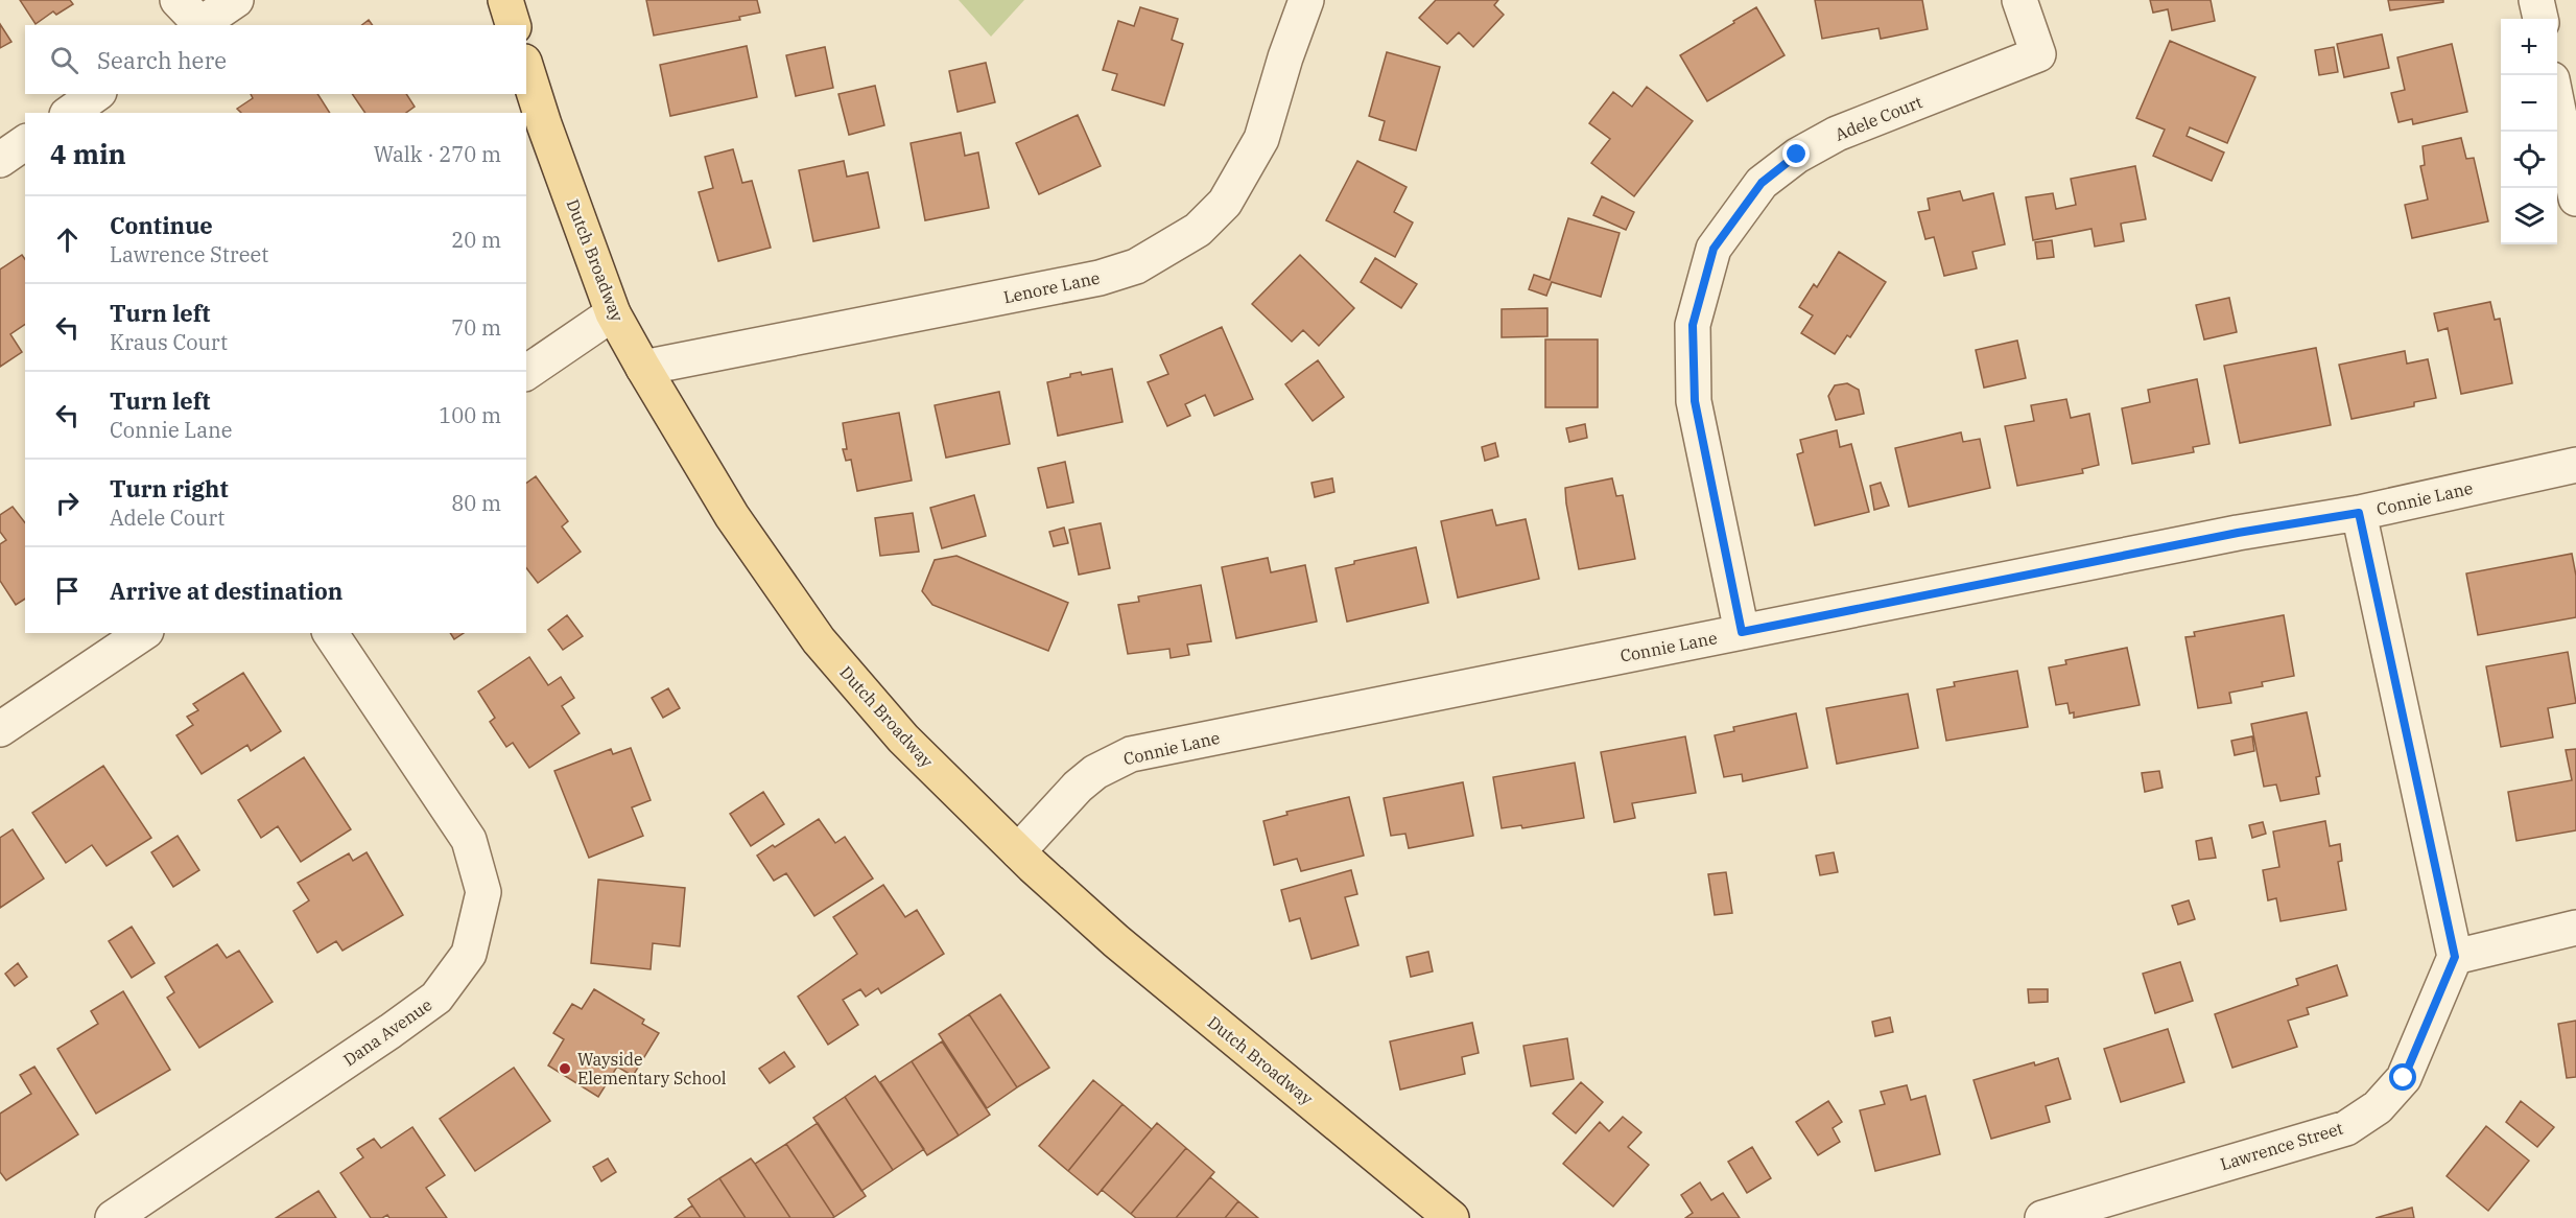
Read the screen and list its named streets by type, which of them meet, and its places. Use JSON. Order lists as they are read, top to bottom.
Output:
{
  "streets": {
    "main road": ["Dutch Broadway"],
    "street": [
      "Adele Court",
      "Lenore Lane",
      "Connie Lane",
      "Dana Avenue",
      "Lawrence Street"
    ]
  },
  "crossings": [
    ["Adele Court", "Connie Lane"],
    ["Dutch Broadway", "Lenore Lane"],
    ["Dutch Broadway", "Connie Lane"]
  ],
  "places": ["Wayside Elementary School"],
  "page": {
    "map_buttons": ["+", "−"],
    "search": "Search here",
    "heading": ["4 min", "Walk · 270 m"],
    "list": [
      ["Continue", "Lawrence Street", "20 m"],
      ["Turn left", "Kraus Court", "70 m"],
      ["Turn left", "Connie Lane", "100 m"],
      ["Turn right", "Adele Court", "80 m"],
      "Arrive at destination"
    ]
  }
}
